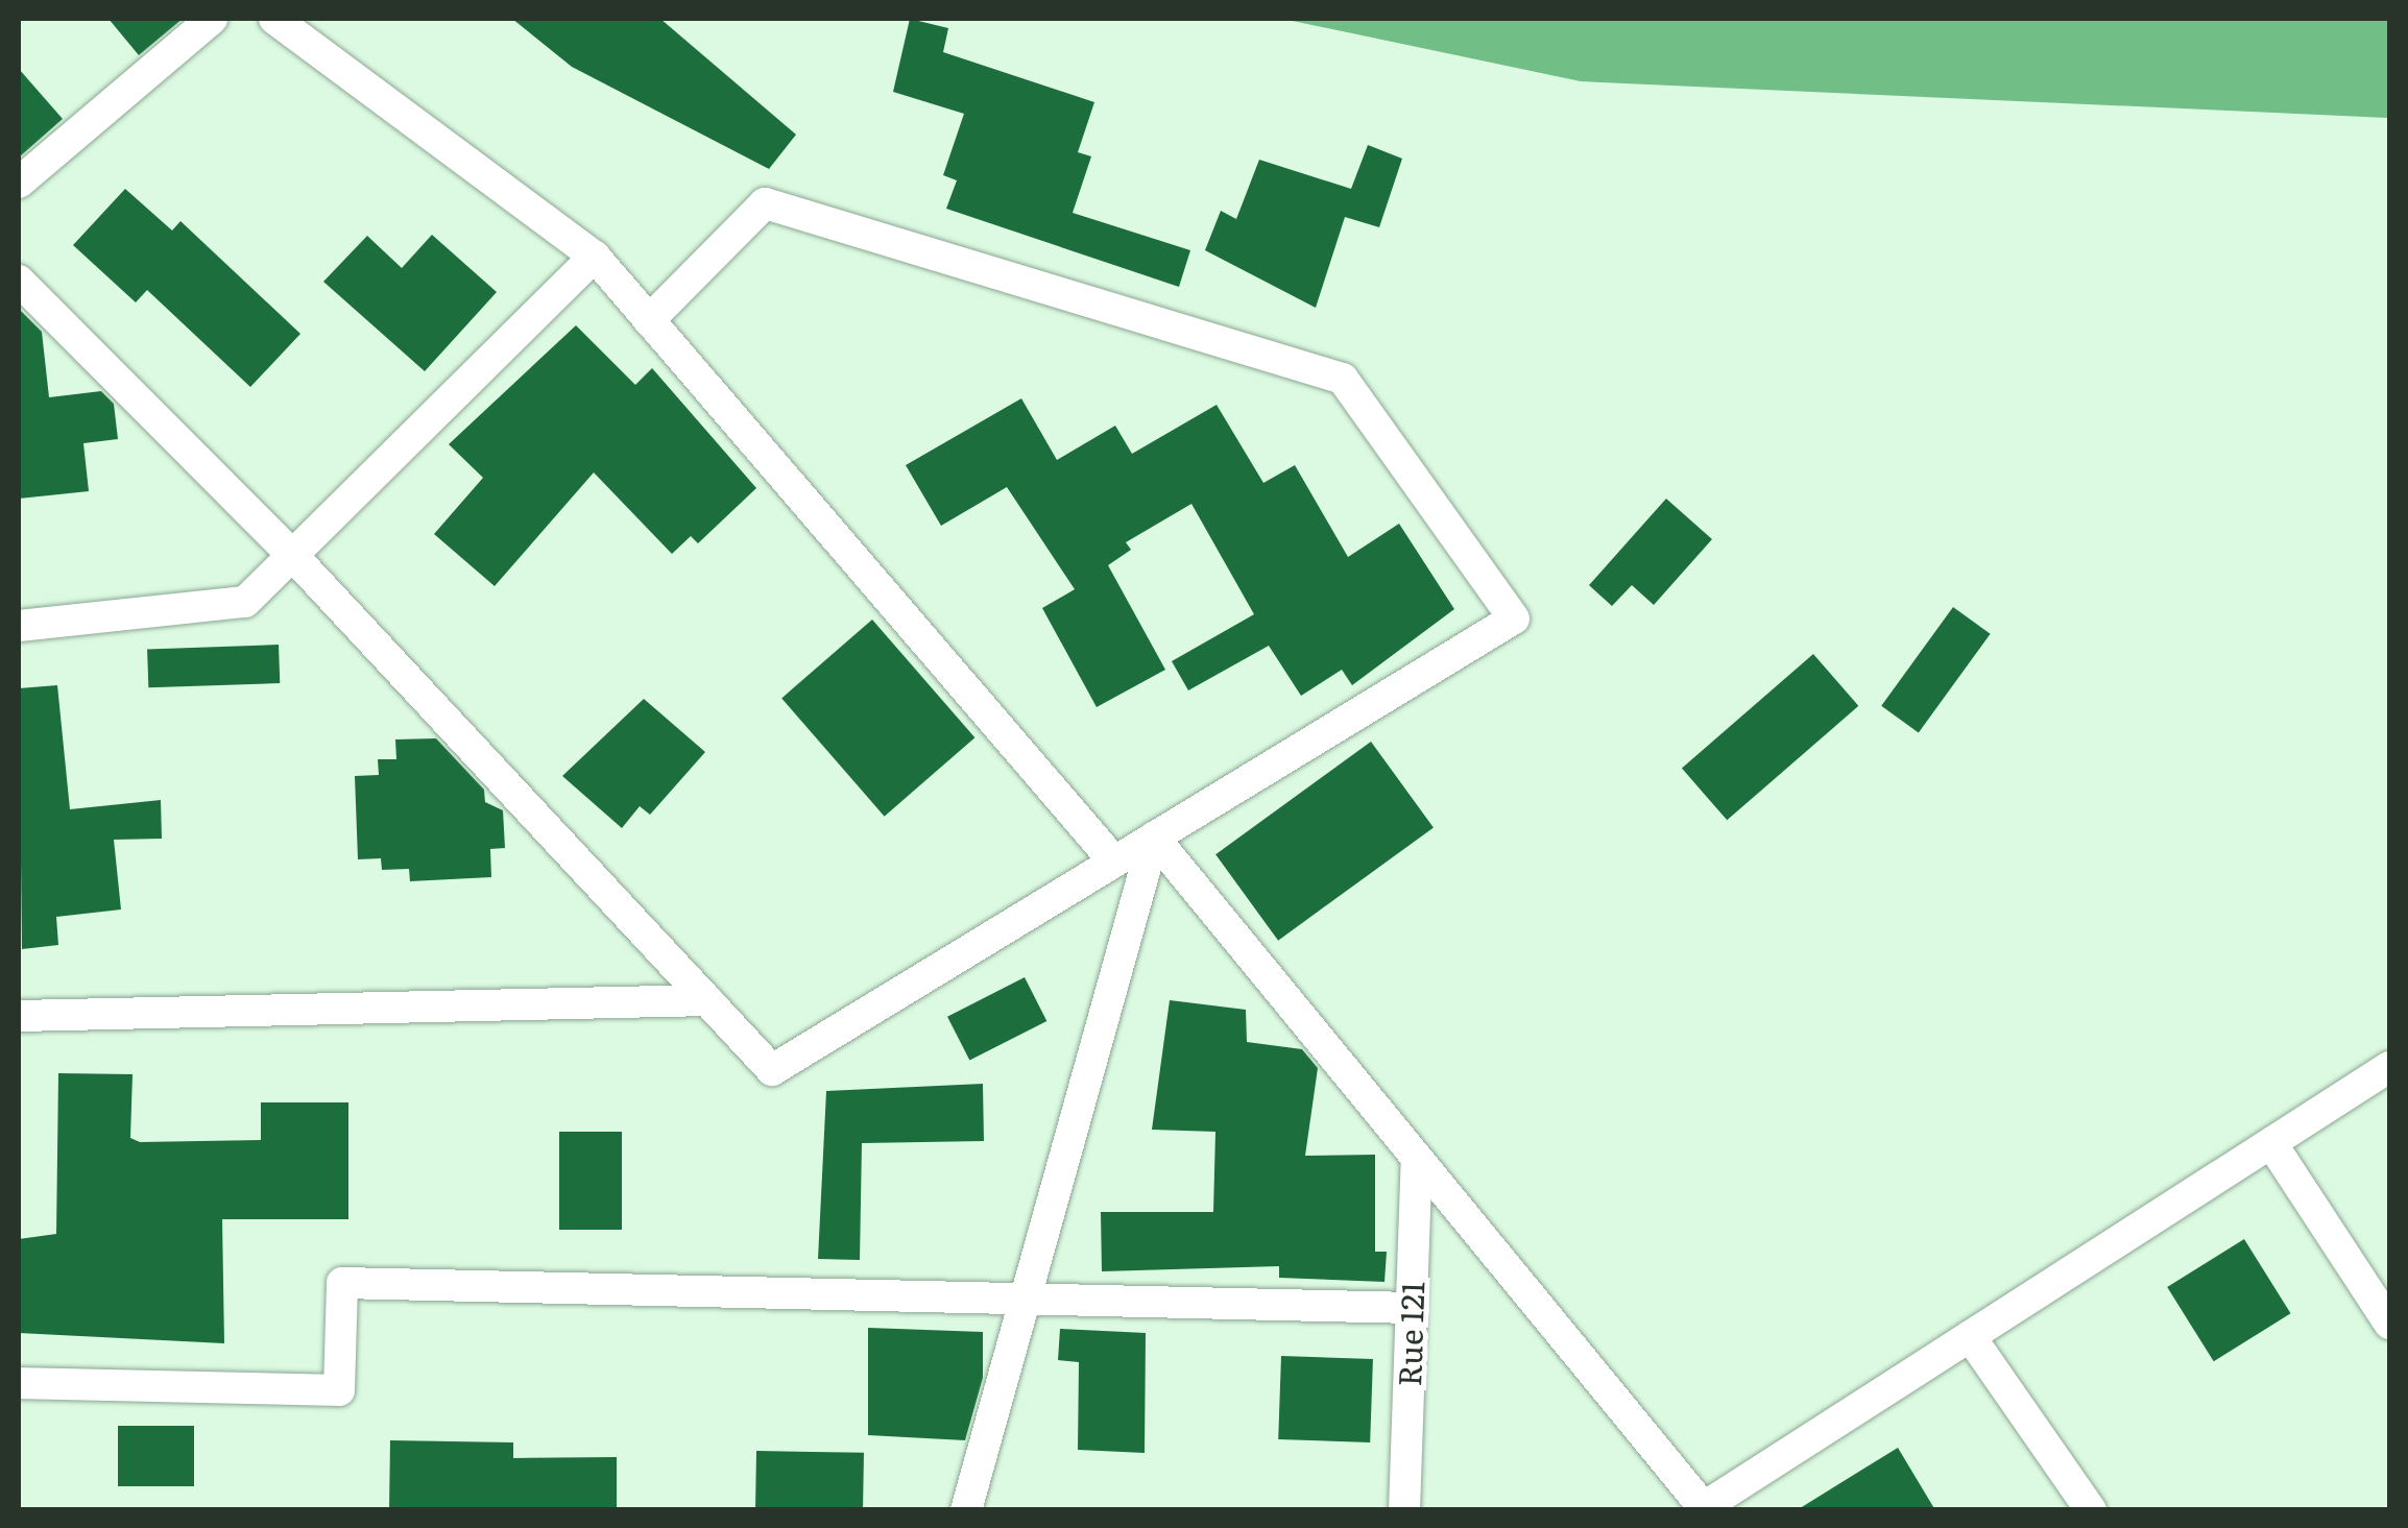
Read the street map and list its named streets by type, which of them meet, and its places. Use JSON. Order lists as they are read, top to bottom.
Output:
{
  "streets": {
    "street": ["Rue 121"]
  }
}
